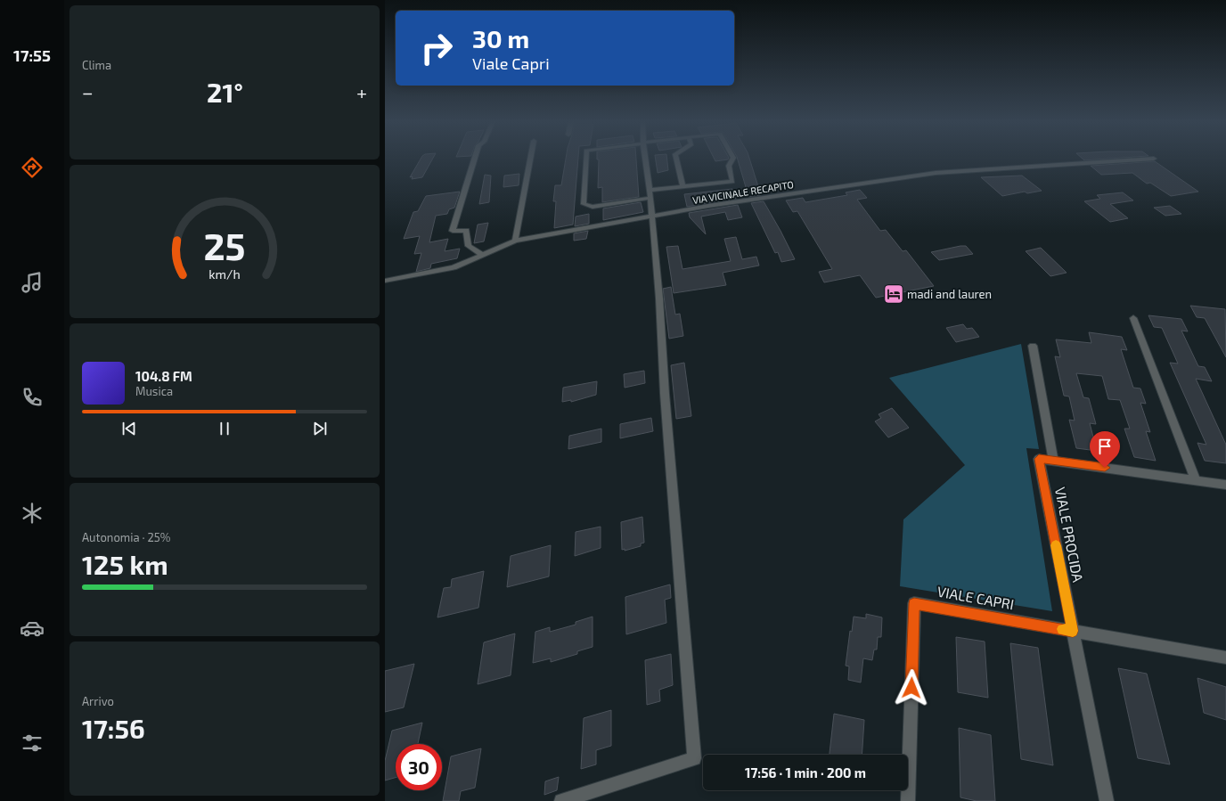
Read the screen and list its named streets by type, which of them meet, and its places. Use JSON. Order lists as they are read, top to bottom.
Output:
{
  "streets": {
    "street": ["VIA VICINALE RECAPITO", "VIALE PROCIDA", "VIALE CAPRI"]
  },
  "crossings": [
    ["VIALE PROCIDA", "VIALE CAPRI"]
  ],
  "places": {
    "hotel": ["madi and lauren"]
  },
  "page": {
    "tabs": "17:55",
    "tile": [
      "Clima",
      ["Autonomia · 25%", "125 km"],
      ["Arrivo", "17:56"]
    ],
    "turn": ["30 m", "Viale Capri"],
    "heat": ["−", "21°", "+"],
    "song": ["104.8 FM", "Musica"],
    "limit": "30",
    "trip": "17:56 · 1 min · 200 m",
    "gauge": ["25", "km/h"]
  }
}
